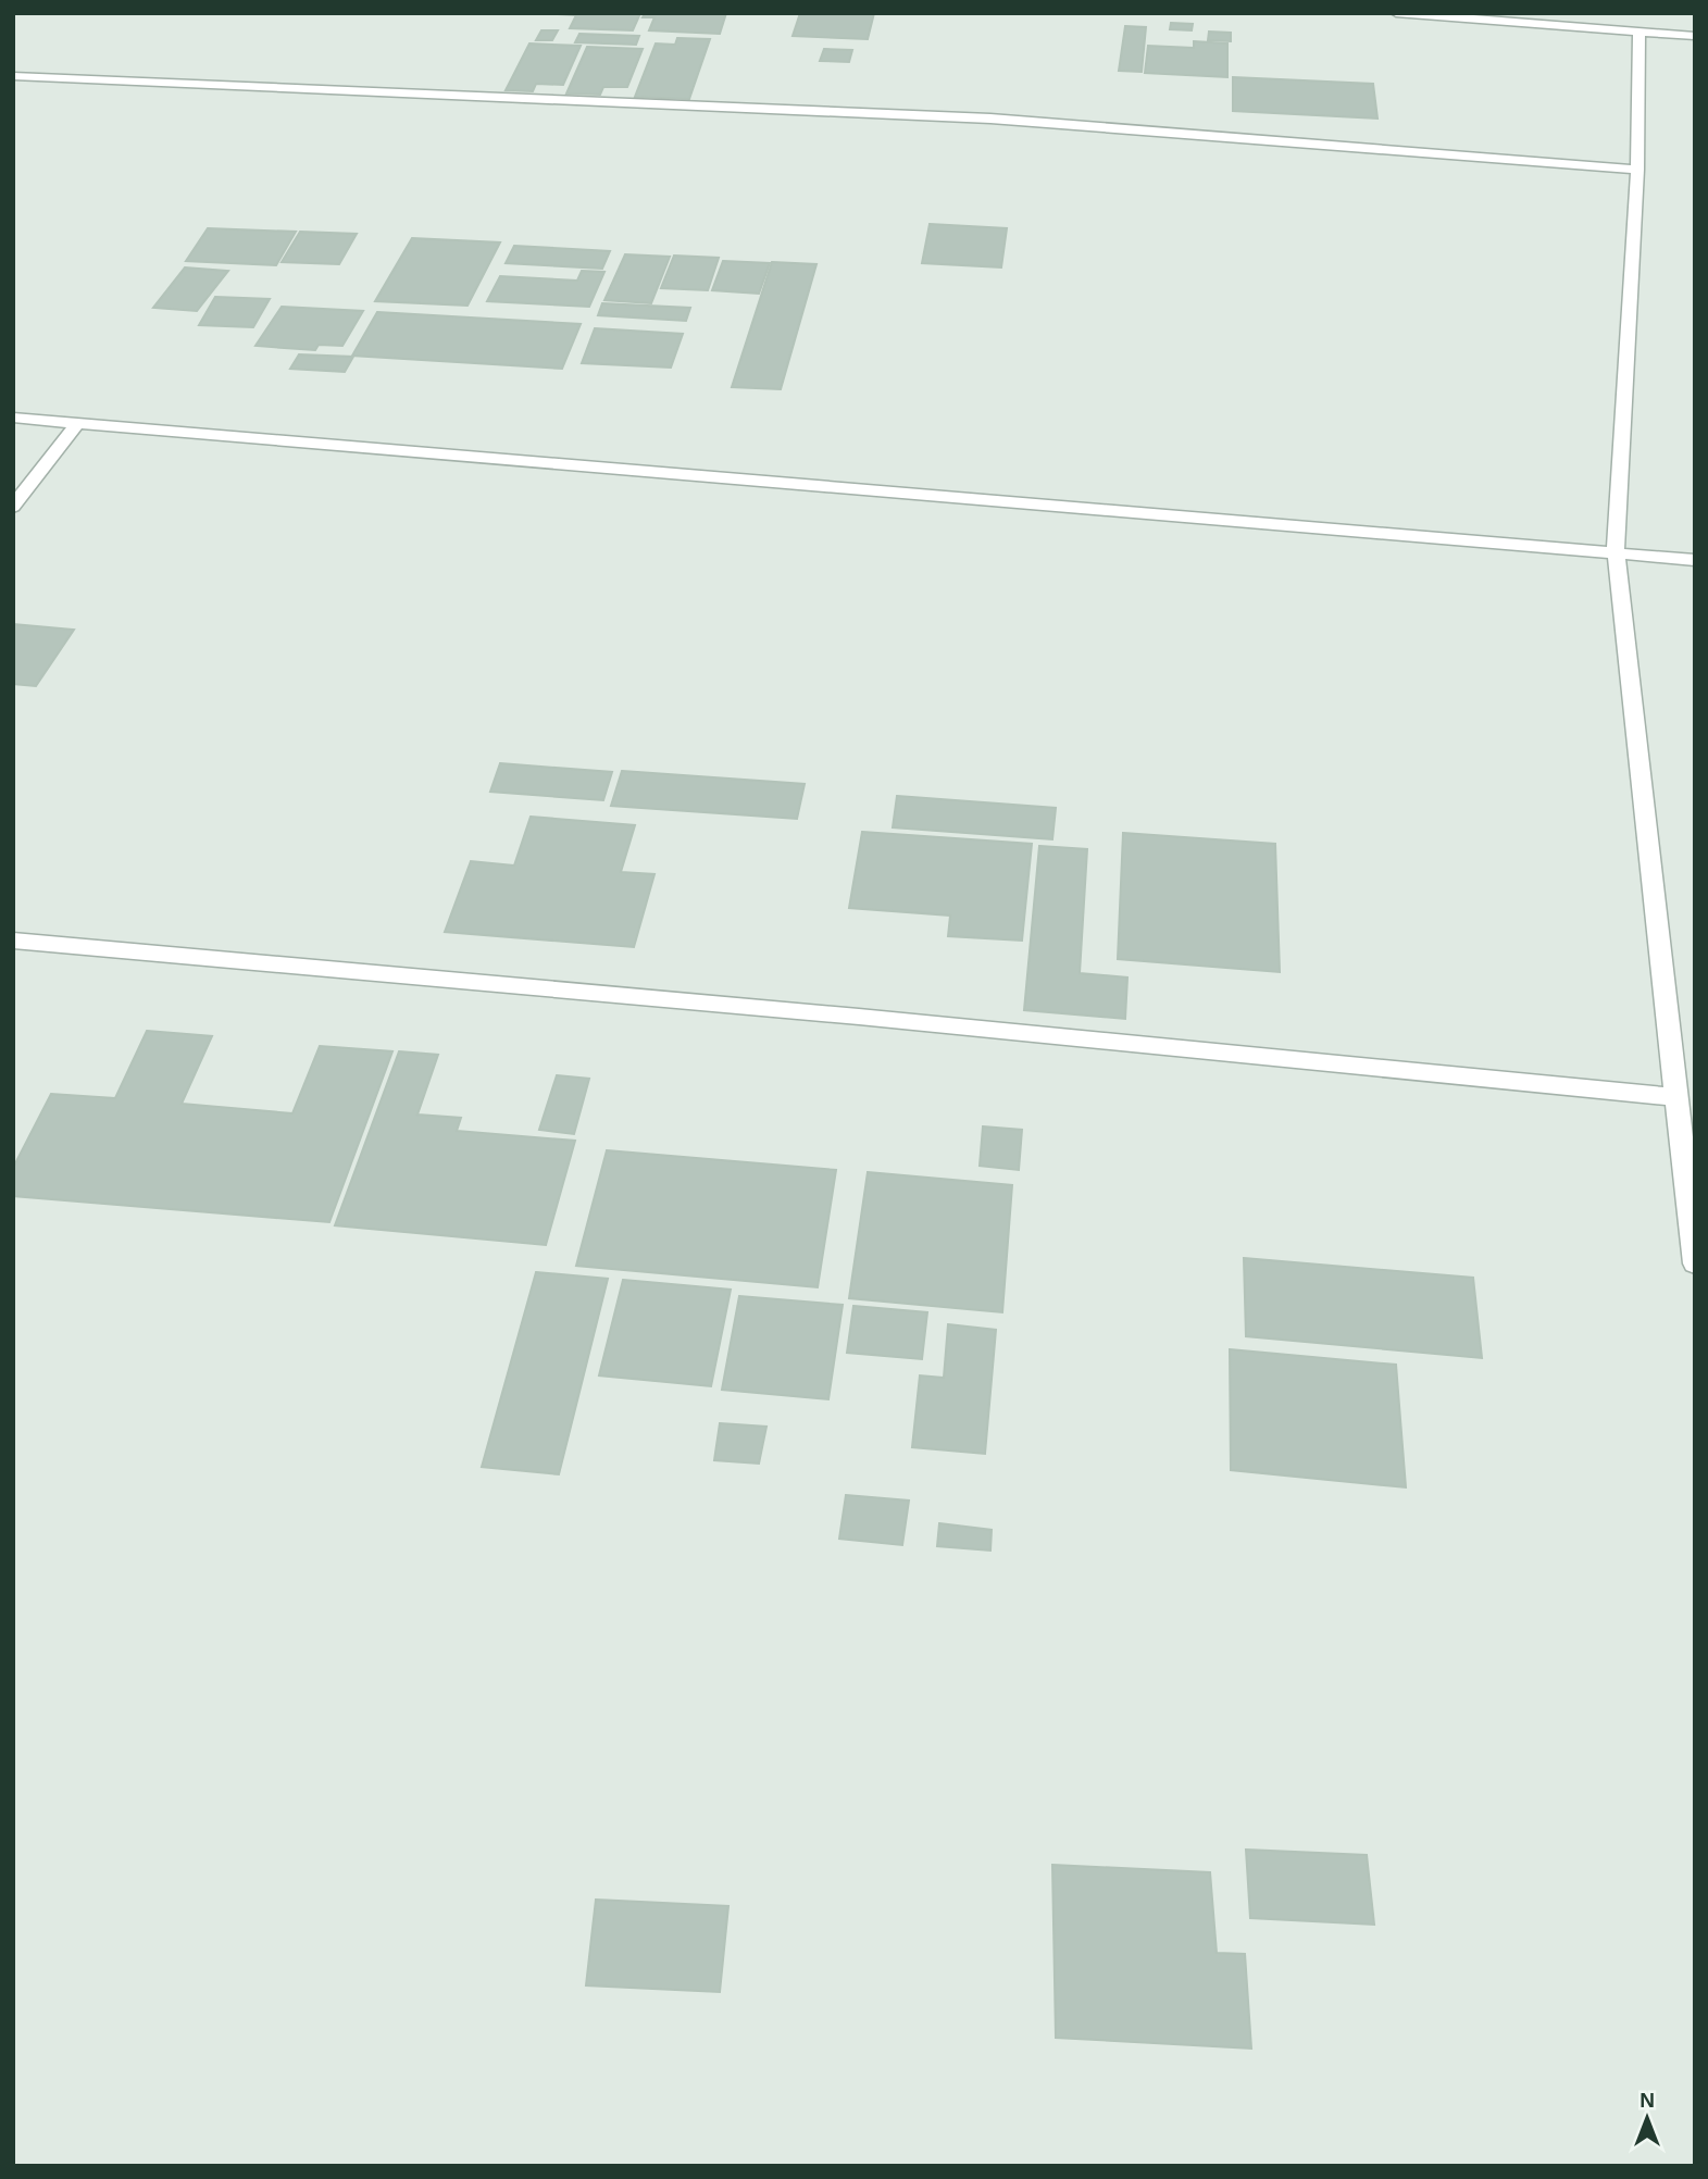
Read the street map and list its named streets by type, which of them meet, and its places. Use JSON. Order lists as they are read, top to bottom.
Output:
{
  "north": "top"
}
